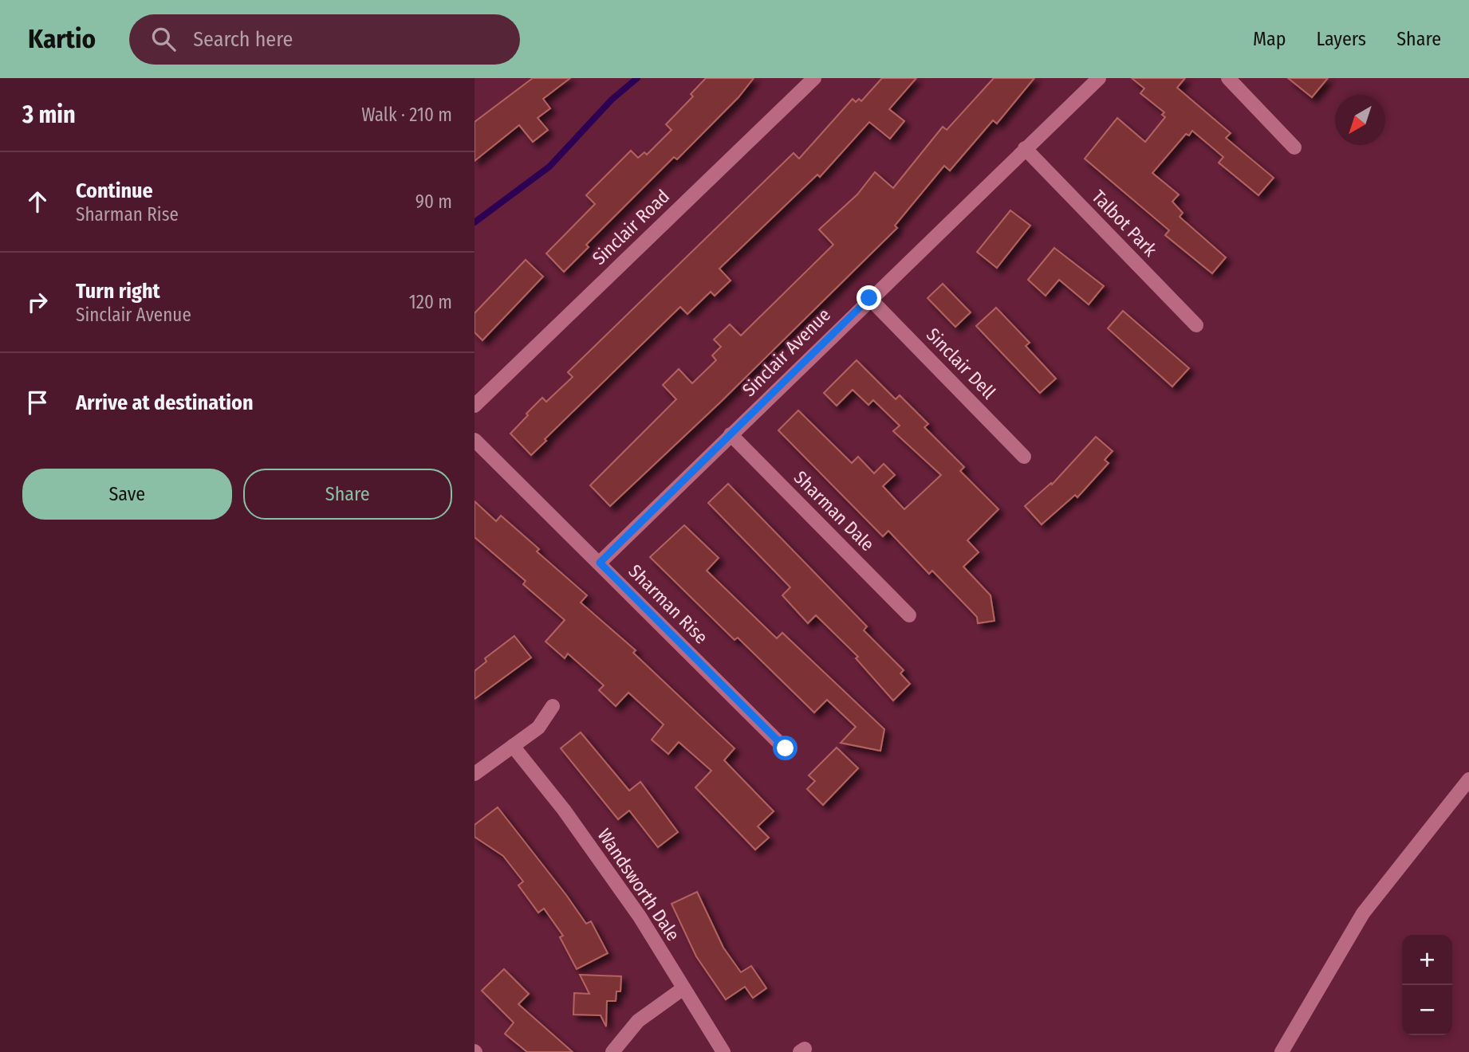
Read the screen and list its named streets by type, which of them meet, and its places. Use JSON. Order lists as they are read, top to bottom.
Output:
{
  "streets": {
    "street": [
      "Talbot Park",
      "Sinclair Road",
      "Sinclair Avenue",
      "Sinclair Dell",
      "Sharman Dale",
      "Sharman Rise",
      "Wandsworth Dale"
    ]
  },
  "crossings": [
    ["Talbot Park", "Sinclair Avenue"],
    ["Sinclair Avenue", "Sinclair Dell"],
    ["Sinclair Avenue", "Sharman Dale"],
    ["Sinclair Avenue", "Sharman Rise"]
  ],
  "north": "bottom left",
  "page": {
    "header": "Kartio",
    "search": "Search here",
    "nav": ["Map", "Layers", "Share"],
    "heading": ["3 min", "Walk · 210 m"],
    "list": [
      ["Continue", "Sharman Rise", "90 m"],
      ["Turn right", "Sinclair Avenue", "120 m"],
      "Arrive at destination"
    ],
    "buttons": ["Save", "Share"],
    "map_buttons": ["+", "−"]
  }
}
